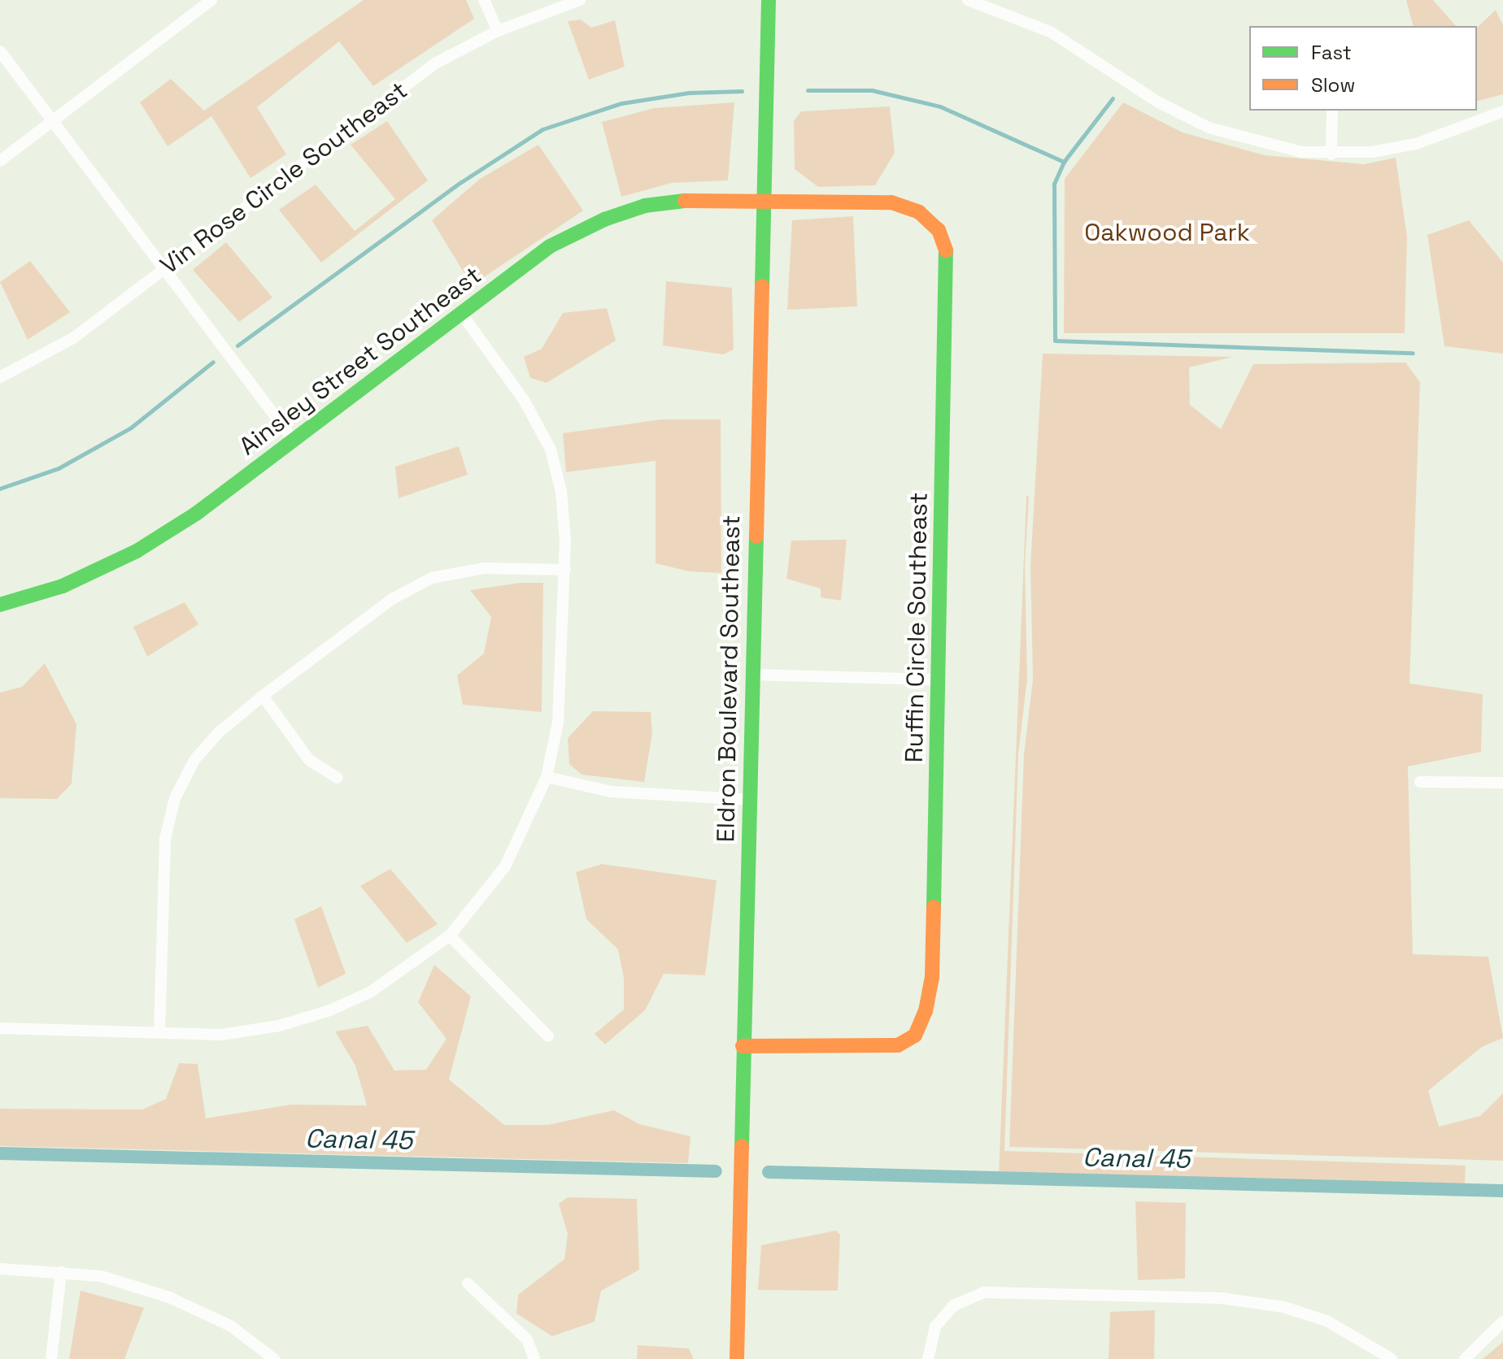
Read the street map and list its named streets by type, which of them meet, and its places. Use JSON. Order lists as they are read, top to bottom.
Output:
{
  "streets": {
    "street": [
      "Vin Rose Circle Southeast",
      "Ainsley Street Southeast",
      "Ruffin Circle Southeast",
      "Eldron Boulevard Southeast"
    ]
  },
  "crossings": [
    ["Ainsley Street Southeast", "Ruffin Circle Southeast"],
    ["Ainsley Street Southeast", "Eldron Boulevard Southeast"],
    ["Ruffin Circle Southeast", "Eldron Boulevard Southeast"]
  ],
  "water": ["Canal 45"],
  "parks": ["Oakwood Park"],
  "legend": ["Fast", "Slow"]
}
